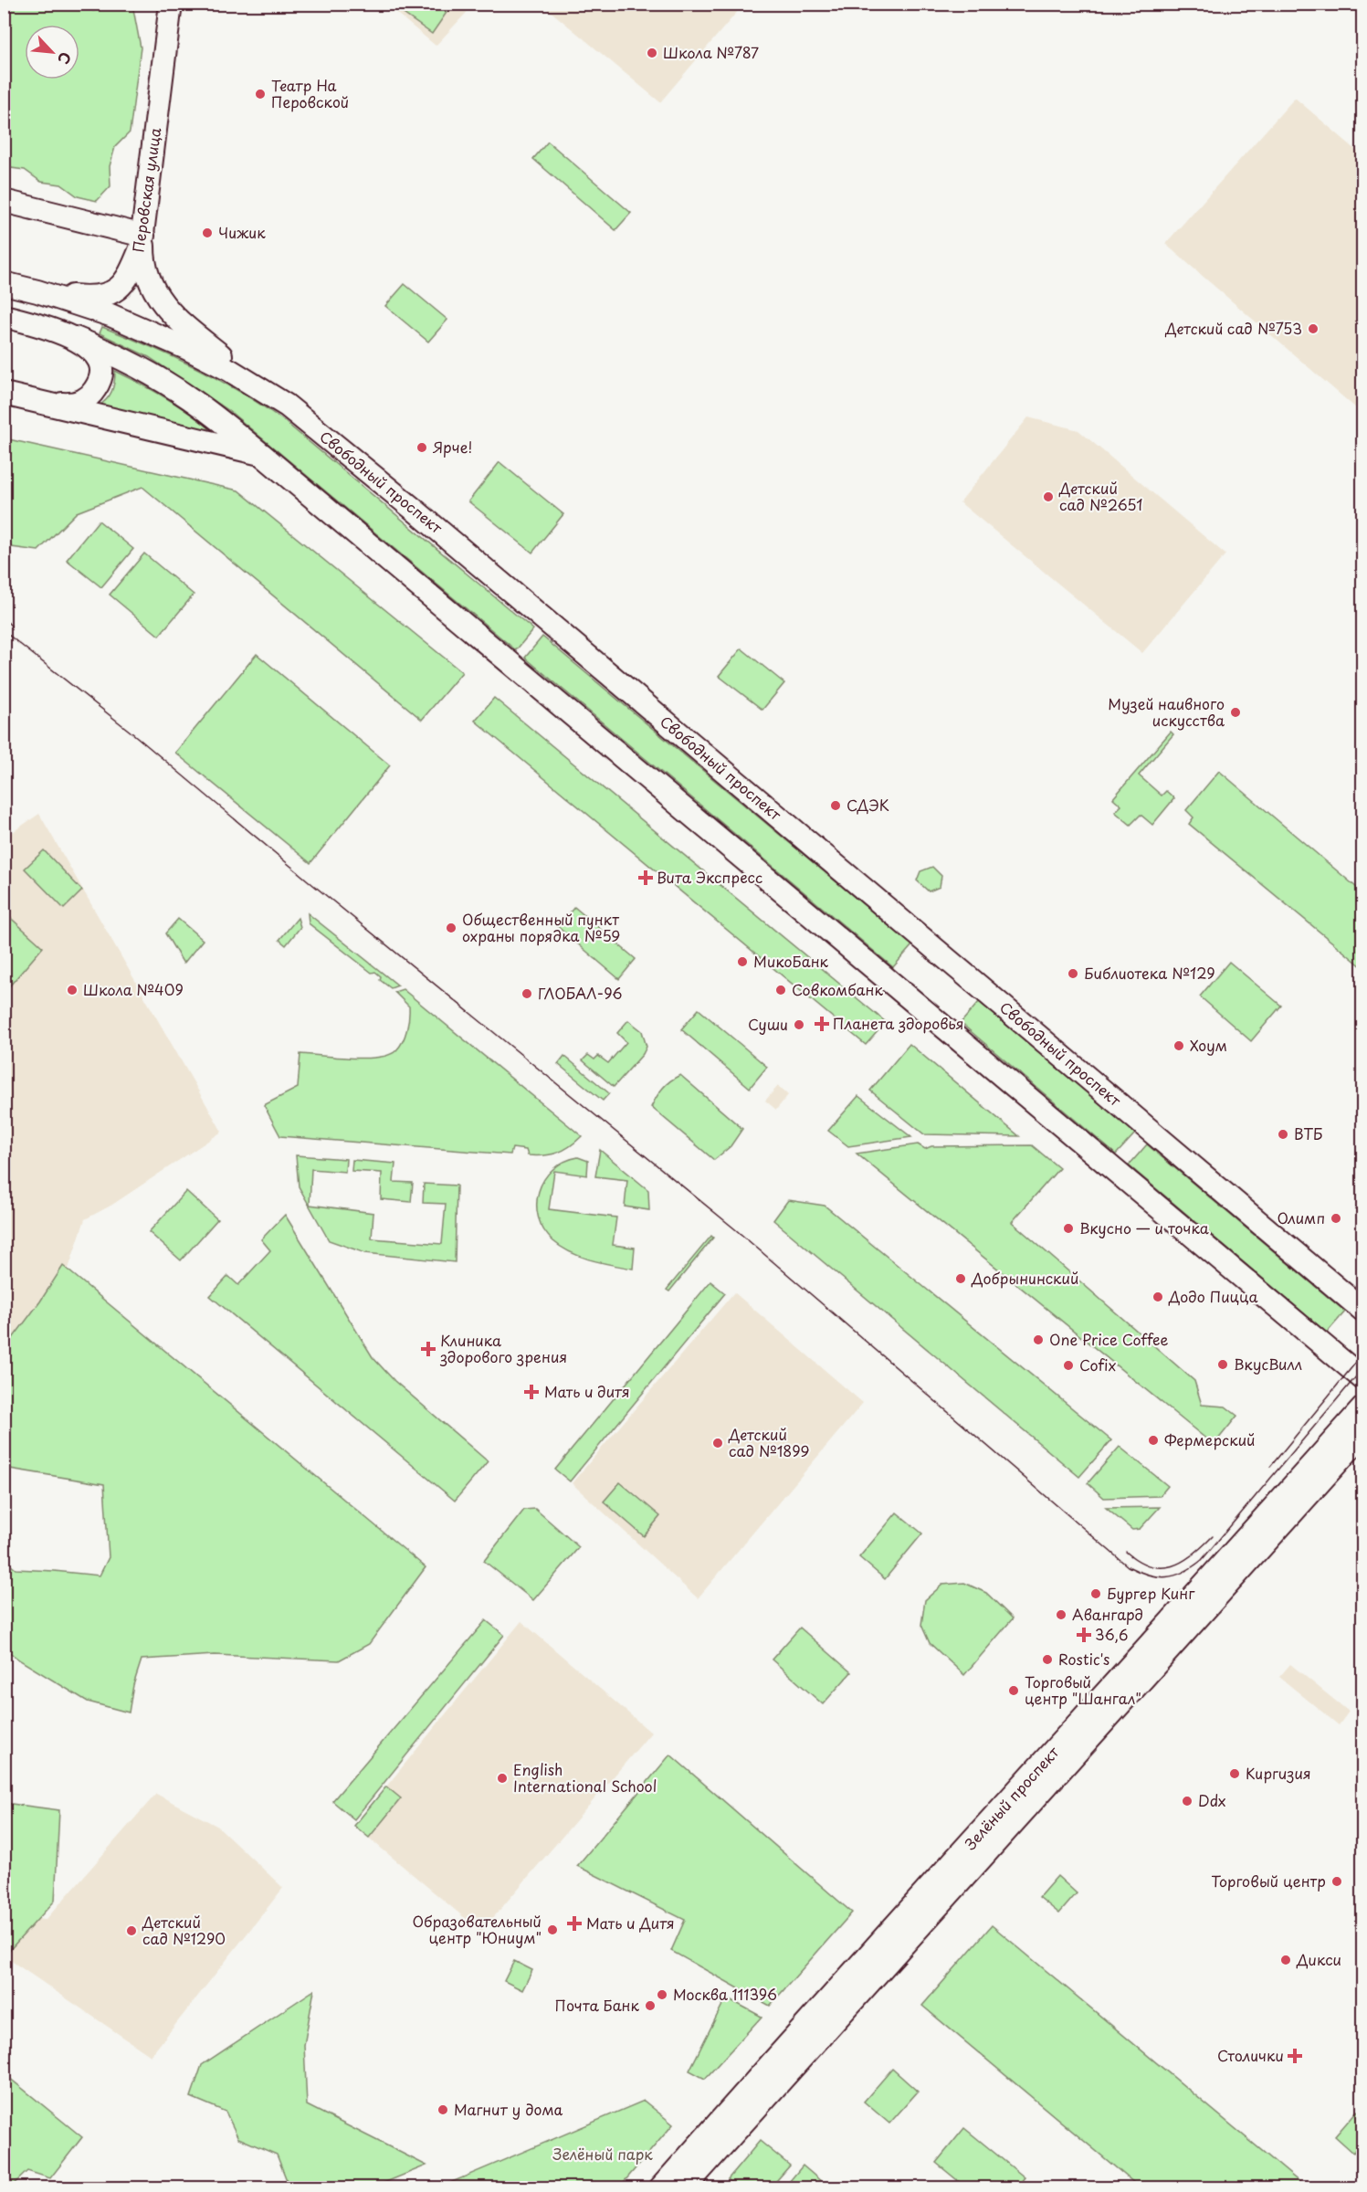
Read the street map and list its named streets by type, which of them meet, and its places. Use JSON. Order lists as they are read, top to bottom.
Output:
{
  "streets": {
    "main road": ["Перовская улица", "Свободный проспект", "Зелёный проспект"]
  },
  "crossings": [
    ["Перовская улица", "Свободный проспект"]
  ],
  "parks": ["Зелёный парк"],
  "places": {
    "other": [
      "Школа №787",
      "Театр На Перовской",
      "Чижик",
      "Детский сад №753",
      "Ярче!",
      "Детский сад №2651",
      "Музей наивного искусства",
      "СДЭК",
      "Общественный пункт охраны порядка №59",
      "МикоБанк",
      "Библиотека №129",
      "Школа №409",
      "Совкомбанк",
      "ГЛОБАЛ-96",
      "Суши",
      "Хоум",
      "ВТБ",
      "Олимп",
      "Вкусно — и точка",
      "Добрынинский",
      "Додо Пицца",
      "One Price Coffee",
      "ВкусВилл",
      "Cofix",
      "Фермерский",
      "Детский сад №1899",
      "Бургер Кинг",
      "Авангард",
      "Rostic's",
      "Торговый центр \"Шангал\"",
      "Киргизия",
      "English International School",
      "Ddx",
      "Торговый центр",
      "Образовательный центр \"Юниум\"",
      "Детский сад №1290",
      "Дикси",
      "Москва 111396",
      "Почта Банк",
      "Магнит у дома"
    ],
    "health": [
      "Вита Экспресс",
      "Планета здоровья",
      "Клиника здорового зрения",
      "Мать и дитя",
      "36,6",
      "Мать и Дитя",
      "Столички"
    ]
  },
  "north": "bottom right"
}
